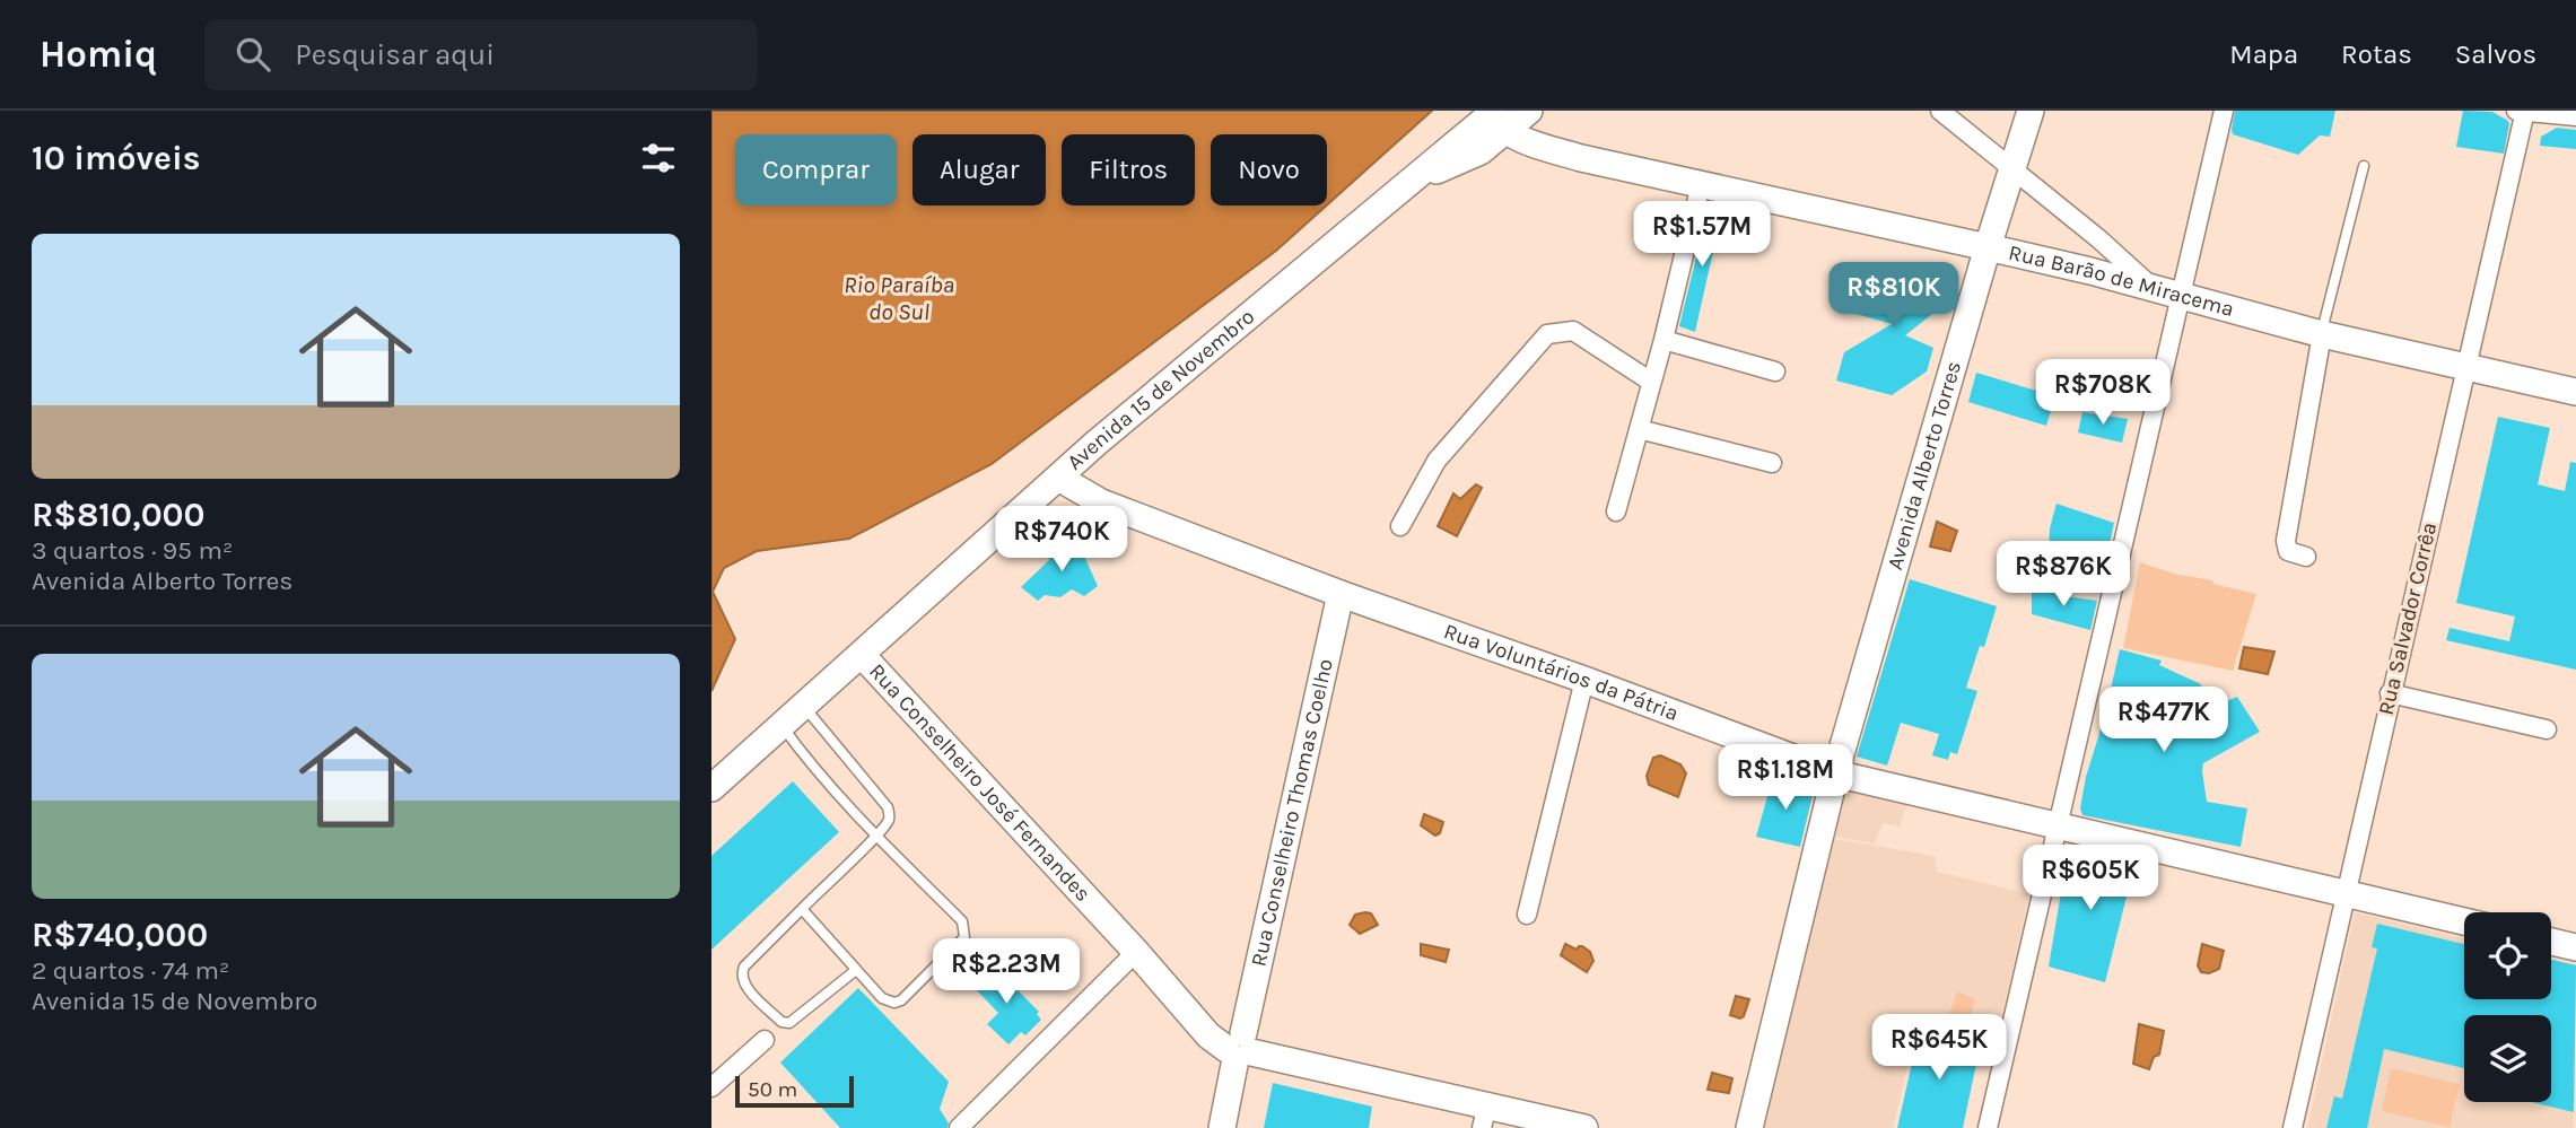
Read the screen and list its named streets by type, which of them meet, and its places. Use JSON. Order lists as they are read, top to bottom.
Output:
{
  "streets": {
    "main road": [
      "Rua Barão de Miracema",
      "Avenida 15 de Novembro",
      "Avenida Alberto Torres",
      "Rua Voluntários da Pátria",
      "Rua Conselheiro José Fernandes",
      "Rua Conselheiro Thomas Coelho"
    ],
    "street": ["Rua Salvador Corrêa"]
  },
  "crossings": [
    ["Rua Barão de Miracema", "Avenida 15 de Novembro"],
    ["Rua Barão de Miracema", "Avenida Alberto Torres"],
    ["Rua Barão de Miracema", "Rua Salvador Corrêa"],
    ["Avenida 15 de Novembro", "Rua Voluntários da Pátria"],
    ["Avenida 15 de Novembro", "Rua Conselheiro José Fernandes"],
    ["Avenida Alberto Torres", "Rua Voluntários da Pátria"],
    ["Rua Salvador Corrêa", "Rua Voluntários da Pátria"],
    ["Rua Voluntários da Pátria", "Rua Conselheiro Thomas Coelho"],
    ["Rua Conselheiro José Fernandes", "Rua Conselheiro Thomas Coelho"]
  ],
  "water": ["Rio Paraíba do Sul"],
  "scale_bar": "50 m",
  "page": {
    "header": "Homiq",
    "search": "Pesquisar aqui",
    "nav": ["Mapa", "Rotas", "Salvos"],
    "heading": "10 imóveis",
    "chip": [
      "Comprar",
      "Alugar",
      "Filtros",
      "Novo"
    ],
    "price": [
      "R$1.57M",
      "R$810K",
      "R$708K",
      "R$740K",
      "R$876K",
      "R$477K",
      "R$1.18M",
      "R$605K",
      "R$2.23M",
      "R$645K"
    ],
    "list": [
      {
        "name": "R$810,000",
        "note": "3 quartos · 95 m² · Avenida Alberto Torres"
      },
      {
        "name": "R$740,000",
        "note": "2 quartos · 74 m² · Avenida 15 de Novembro"
      }
    ],
    "scale": "50 m"
  }
}
